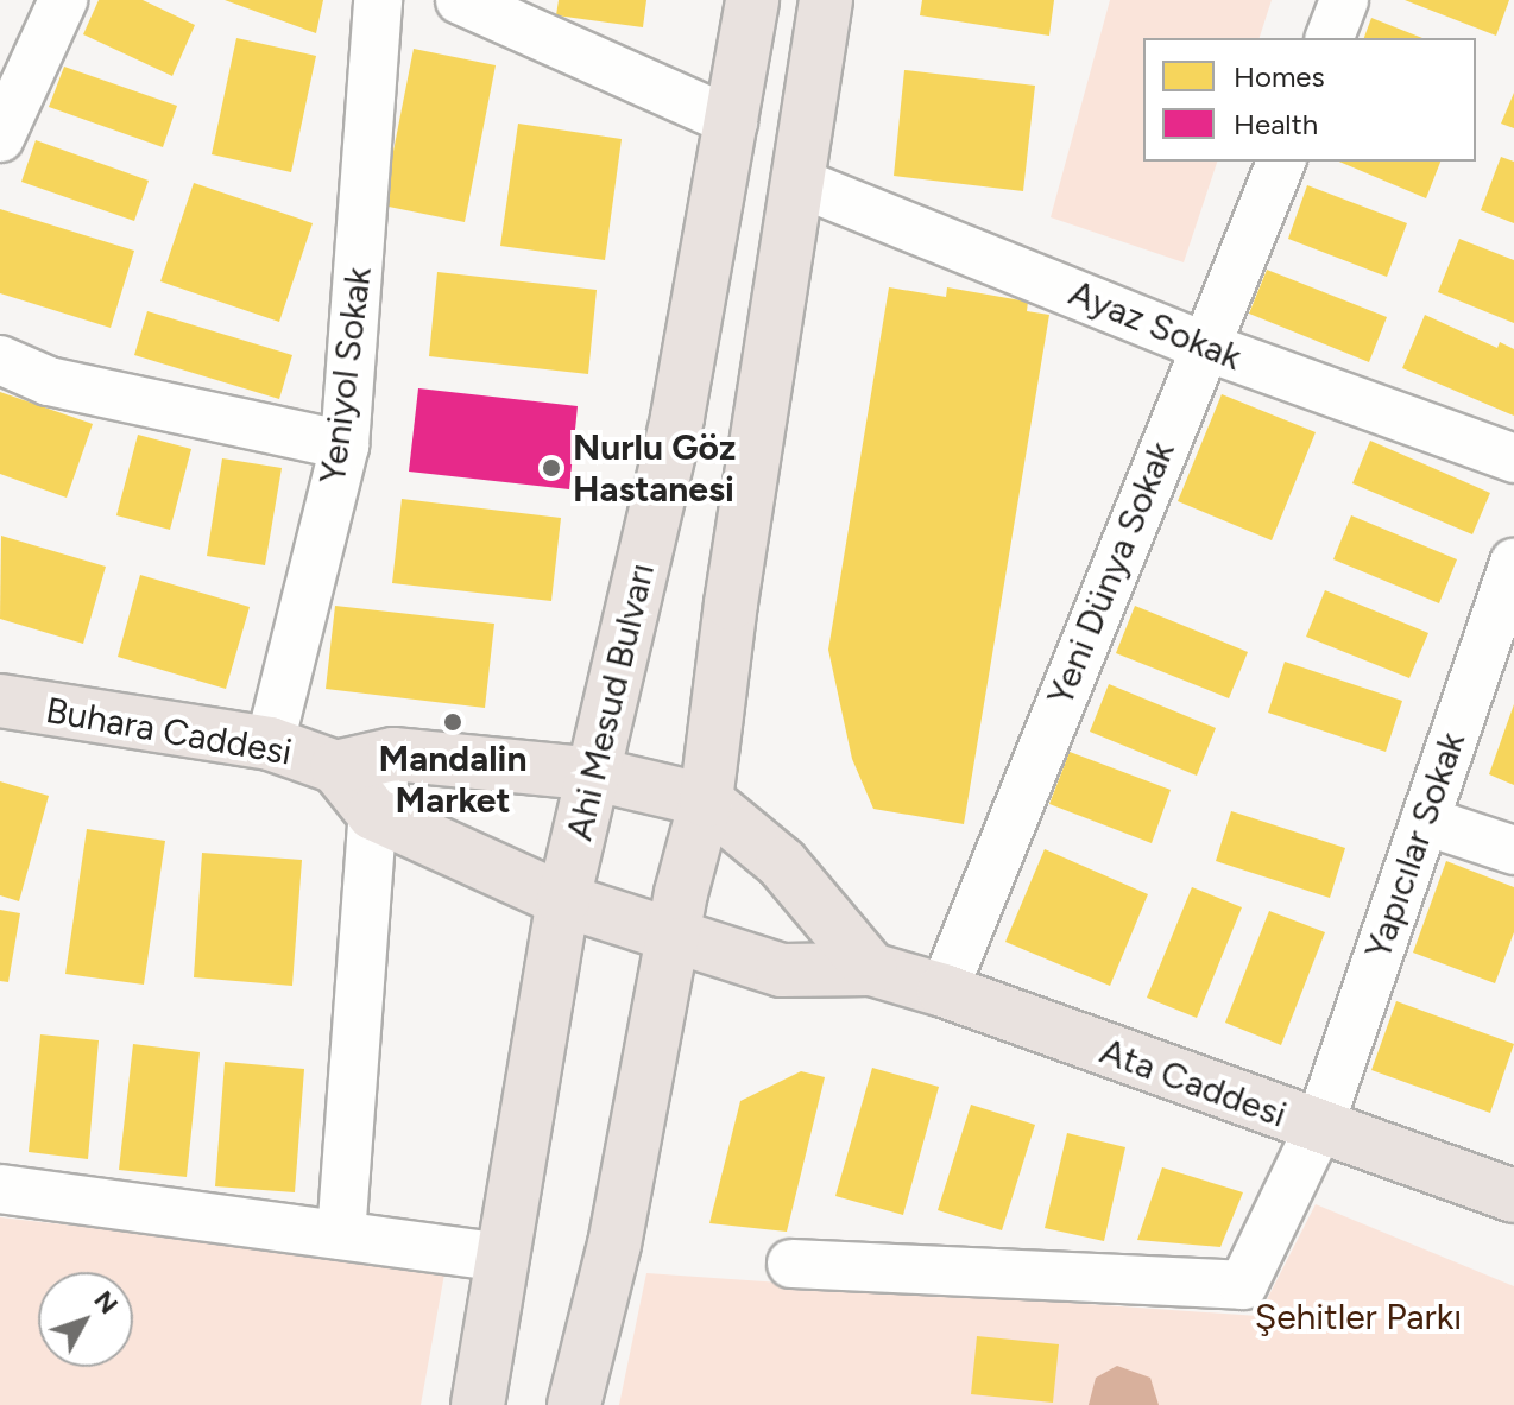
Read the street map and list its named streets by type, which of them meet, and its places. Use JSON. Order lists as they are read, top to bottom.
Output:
{
  "streets": {
    "main road": ["Ahi Mesud Bulvarı", "Buhara Caddesi", "Ata Caddesi"],
    "street": [
      "Ayaz Sokak",
      "Yeniyol Sokak",
      "Yeni Dünya Sokak",
      "Yapıcılar Sokak"
    ]
  },
  "crossings": [
    ["Ayaz Sokak", "Yeni Dünya Sokak"],
    ["Yeniyol Sokak", "Buhara Caddesi"],
    ["Yeni Dünya Sokak", "Ata Caddesi"],
    ["Ahi Mesud Bulvarı", "Ata Caddesi"],
    ["Yapıcılar Sokak", "Ata Caddesi"]
  ],
  "parks": ["Şehitler Parkı"],
  "places": ["Nurlu Göz Hastanesi", "Mandalin Market"],
  "legend": ["Homes", "Health"],
  "north": "top right"
}
